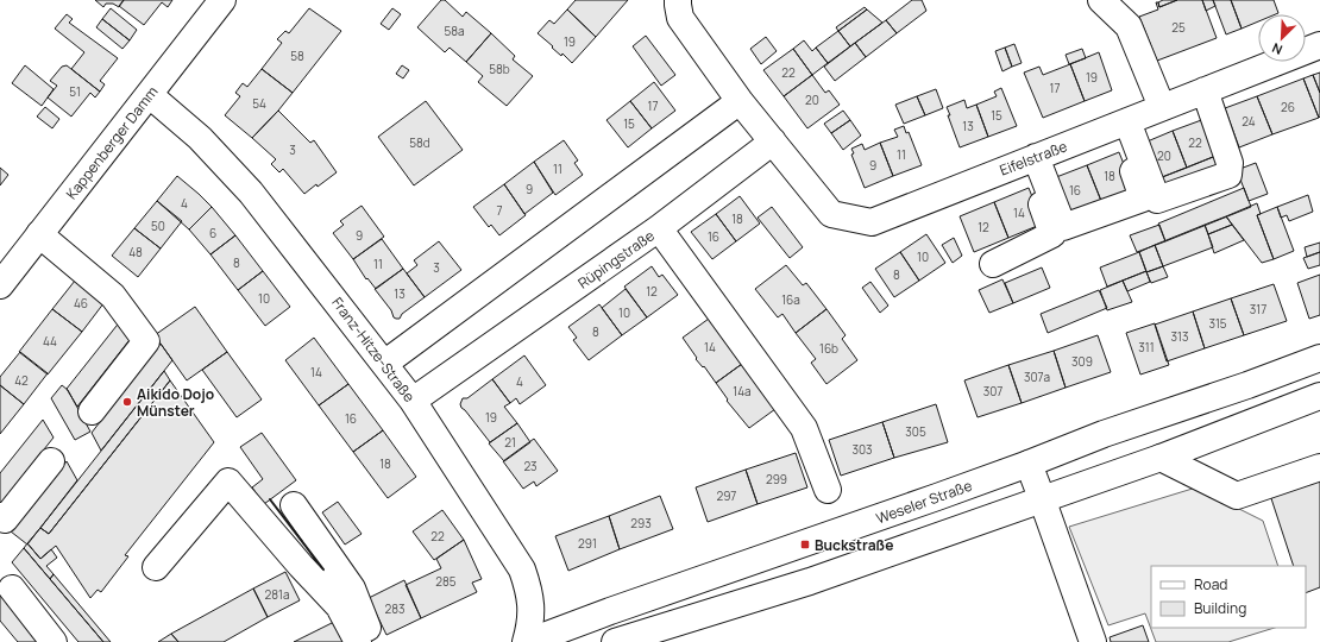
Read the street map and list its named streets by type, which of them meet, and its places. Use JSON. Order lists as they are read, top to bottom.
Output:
{
  "streets": {
    "street": [
      "Kappenberger Damm",
      "Eifelstraße",
      "Rüpingstraße",
      "Franz-Hitze-Straße",
      "Weseler Straße"
    ]
  },
  "crossings": [
    ["Kappenberger Damm", "Franz-Hitze-Straße"],
    ["Eifelstraße", "Rüpingstraße"],
    ["Rüpingstraße", "Franz-Hitze-Straße"],
    ["Franz-Hitze-Straße", "Weseler Straße"]
  ],
  "places": {
    "other": ["Aikido Dojo Münster"],
    "transit": ["Buckstraße"]
  },
  "house_numbers": [
    "25",
    "58a",
    "19",
    "58",
    "58b",
    "22",
    "19",
    "17",
    "51",
    "20",
    "54",
    "17",
    "26",
    "15",
    "24",
    "15",
    "13",
    "58d",
    "22",
    "3",
    "11",
    "20",
    "9",
    "11",
    "18",
    "9",
    "16",
    "4",
    "7",
    "14",
    "18",
    "50",
    "12",
    "6",
    "9",
    "16",
    "48",
    "10",
    "8",
    "11",
    "3",
    "8",
    "12",
    "13",
    "10",
    "16a",
    "46",
    "317",
    "10",
    "315",
    "8",
    "313",
    "44",
    "14",
    "311",
    "16b",
    "309",
    "14",
    "307a",
    "42",
    "4",
    "14a",
    "307",
    "19",
    "16",
    "305",
    "21",
    "303",
    "18",
    "23",
    "299",
    "297",
    "293",
    "22",
    "291",
    "285",
    "281a",
    "283"
  ],
  "legend": ["Road", "Building"],
  "north": "bottom left"
}
